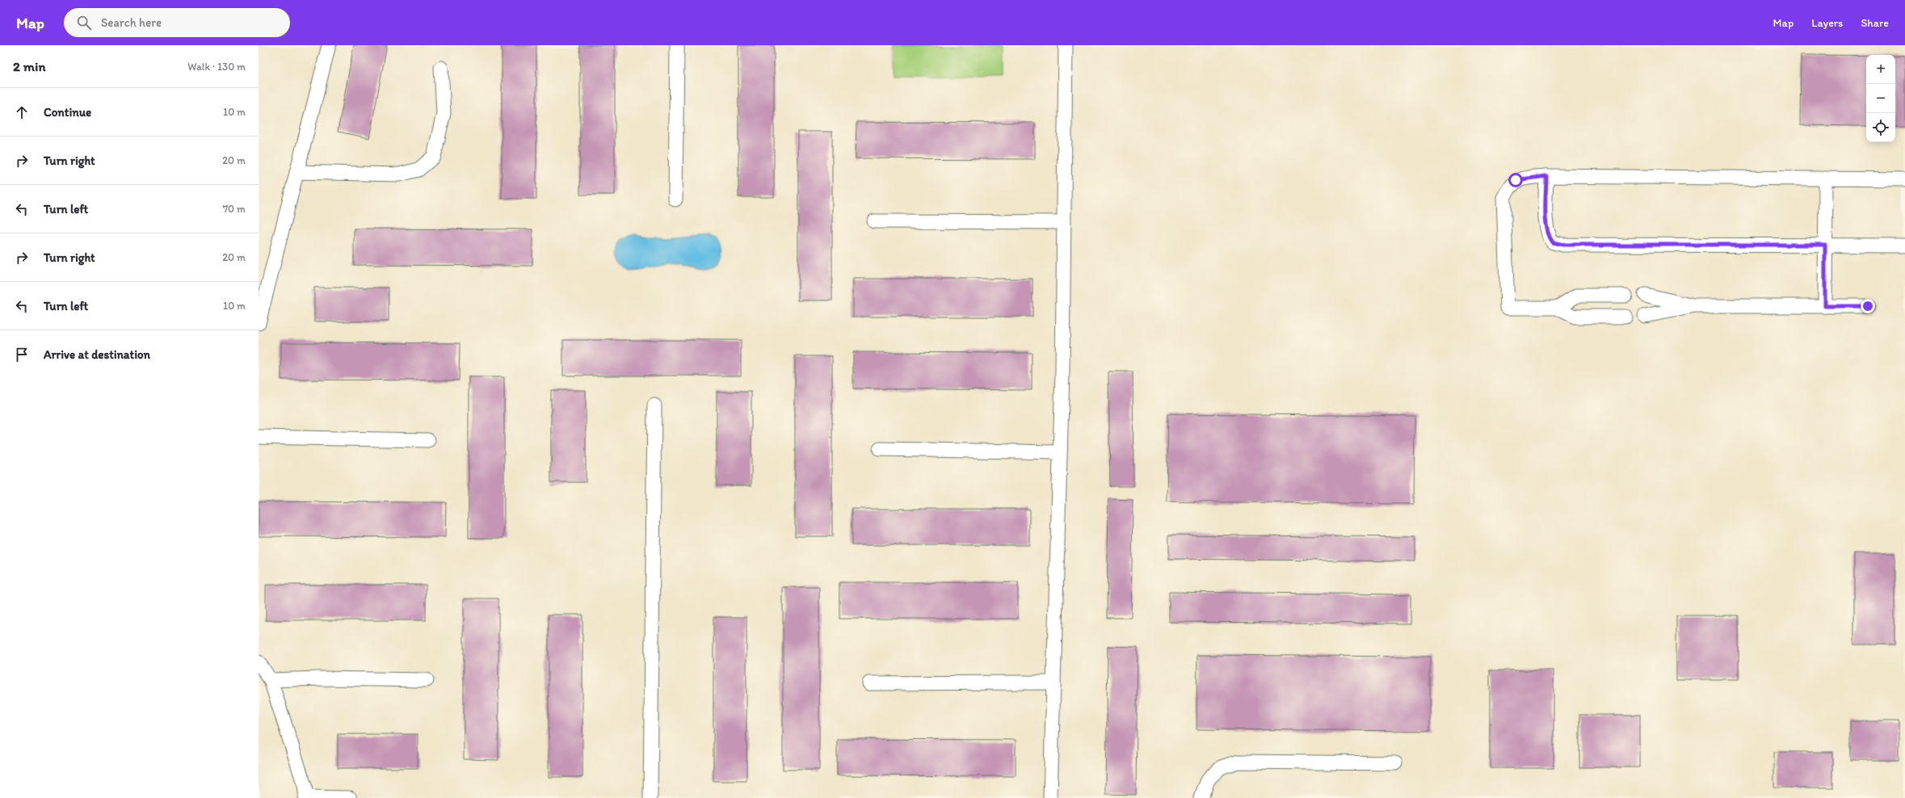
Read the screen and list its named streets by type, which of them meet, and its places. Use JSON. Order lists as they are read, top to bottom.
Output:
{
  "page": {
    "header": "Map",
    "search": "Search here",
    "nav": ["Map", "Layers", "Share"],
    "heading": ["2 min", "Walk · 130 m"],
    "map_buttons": ["+", "−"],
    "list": [
      ["Continue", "10 m"],
      ["Turn right", "20 m"],
      ["Turn left", "70 m"],
      ["Turn right", "20 m"],
      ["Turn left", "10 m"],
      "Arrive at destination"
    ]
  }
}
